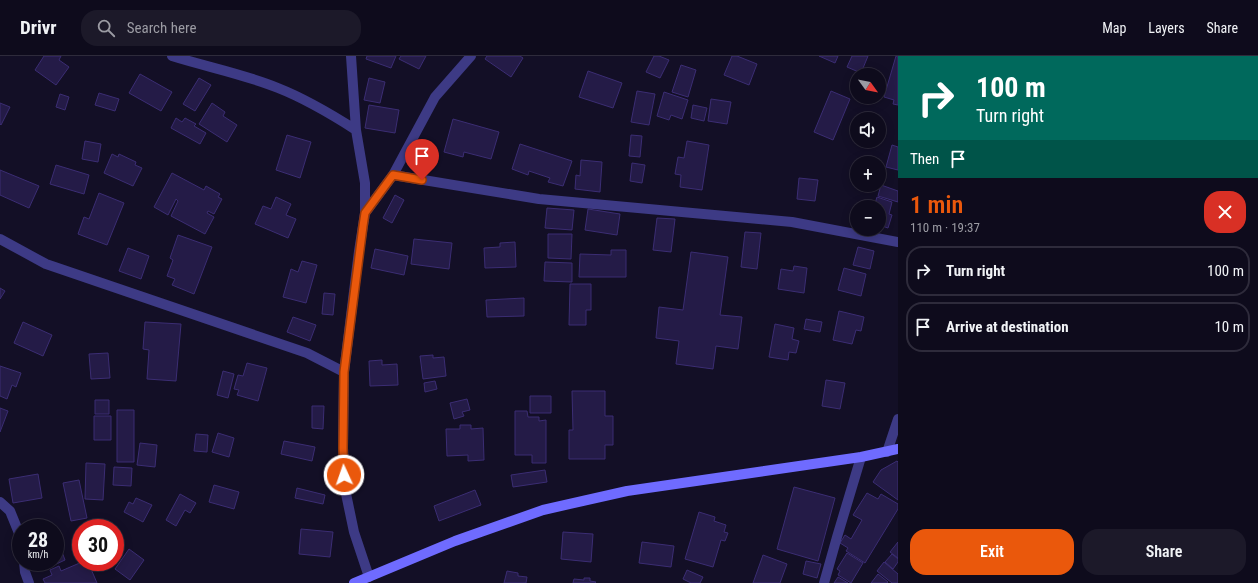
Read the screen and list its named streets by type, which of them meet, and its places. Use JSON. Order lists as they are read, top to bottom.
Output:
{
  "north": "bottom right",
  "page": {
    "header": "Drivr",
    "search": "Search here",
    "nav": ["Map", "Layers", "Share"],
    "turn": ["100 m", "Turn right"],
    "map_buttons": ["+", "−"],
    "then": "Then",
    "heading": ["1 min", "110 m · 19:37"],
    "list": [
      {
        "name": "Turn right",
        "value": "100 m"
      },
      {
        "name": "Arrive at destination",
        "value": "10 m"
      }
    ],
    "speed": "28 km/h",
    "limit": "30",
    "buttons": ["Exit", "Share"]
  }
}
